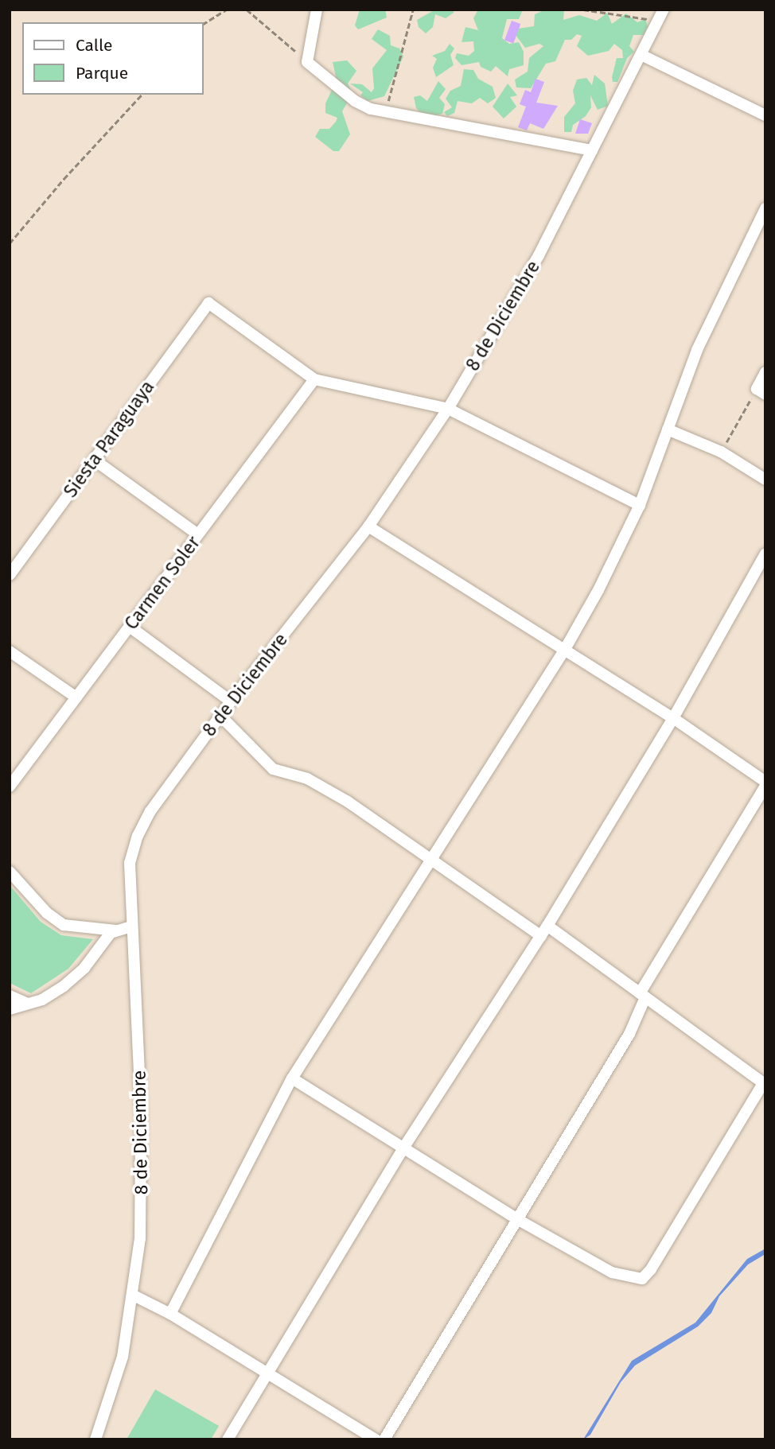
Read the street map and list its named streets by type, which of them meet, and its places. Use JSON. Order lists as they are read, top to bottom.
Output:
{
  "streets": {
    "street": ["8 de Diciembre", "Siesta Paraguaya", "Carmen Soler"]
  },
  "crossings": [
    ["Siesta Paraguaya", "Carmen Soler"]
  ],
  "legend": ["Calle", "Parque"]
}
